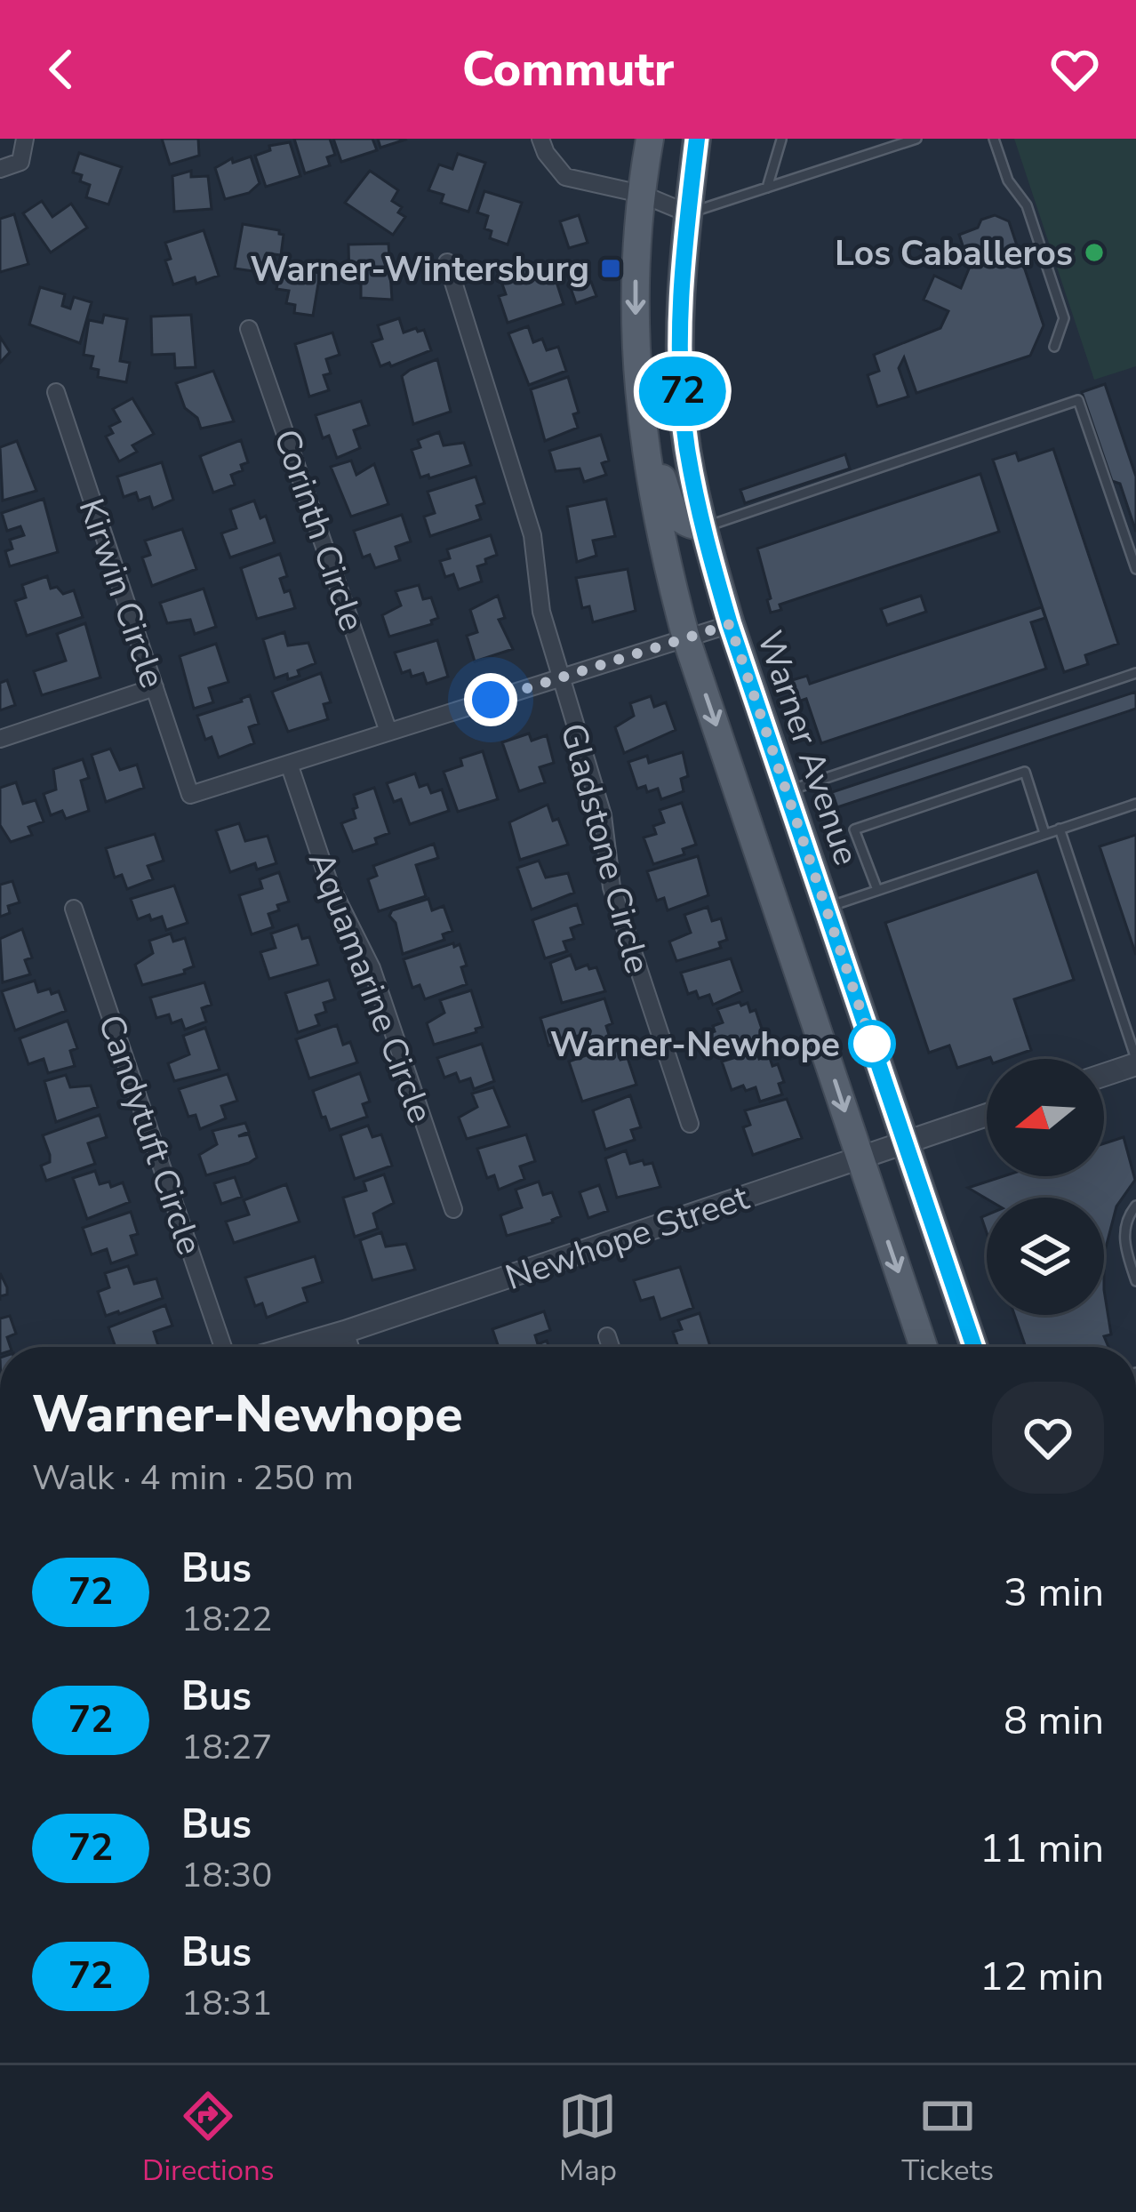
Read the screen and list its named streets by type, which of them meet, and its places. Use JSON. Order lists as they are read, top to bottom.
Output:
{
  "streets": {
    "main road": ["Warner Avenue"],
    "street": [
      "Corinth Circle",
      "Kirwin Circle",
      "Gladstone Circle",
      "Aquamarine Circle",
      "Candytuft Circle",
      "Newhope Street"
    ]
  },
  "crossings": [
    ["Kirwin Circle", "Aquamarine Circle"],
    ["Warner Avenue", "Newhope Street"]
  ],
  "places": {
    "other": ["Los Caballeros", "Warner-Newhope"],
    "transit": ["Warner-Wintersburg"]
  },
  "lines": ["bus line 72"],
  "north": "left",
  "page": {
    "header": "Commutr",
    "on_map": "72",
    "heading": ["Warner-Newhope", "Walk · 4 min · 250 m"],
    "list": [
      {
        "mark": "72",
        "name": "Bus",
        "note": "18:22",
        "value": "3 min"
      },
      {
        "mark": "72",
        "name": "Bus",
        "note": "18:27",
        "value": "8 min"
      },
      {
        "mark": "72",
        "name": "Bus",
        "note": "18:30",
        "value": "11 min"
      },
      {
        "mark": "72",
        "name": "Bus",
        "note": "18:31",
        "value": "12 min"
      }
    ],
    "tabs": ["Directions", "Map", "Tickets"]
  }
}
